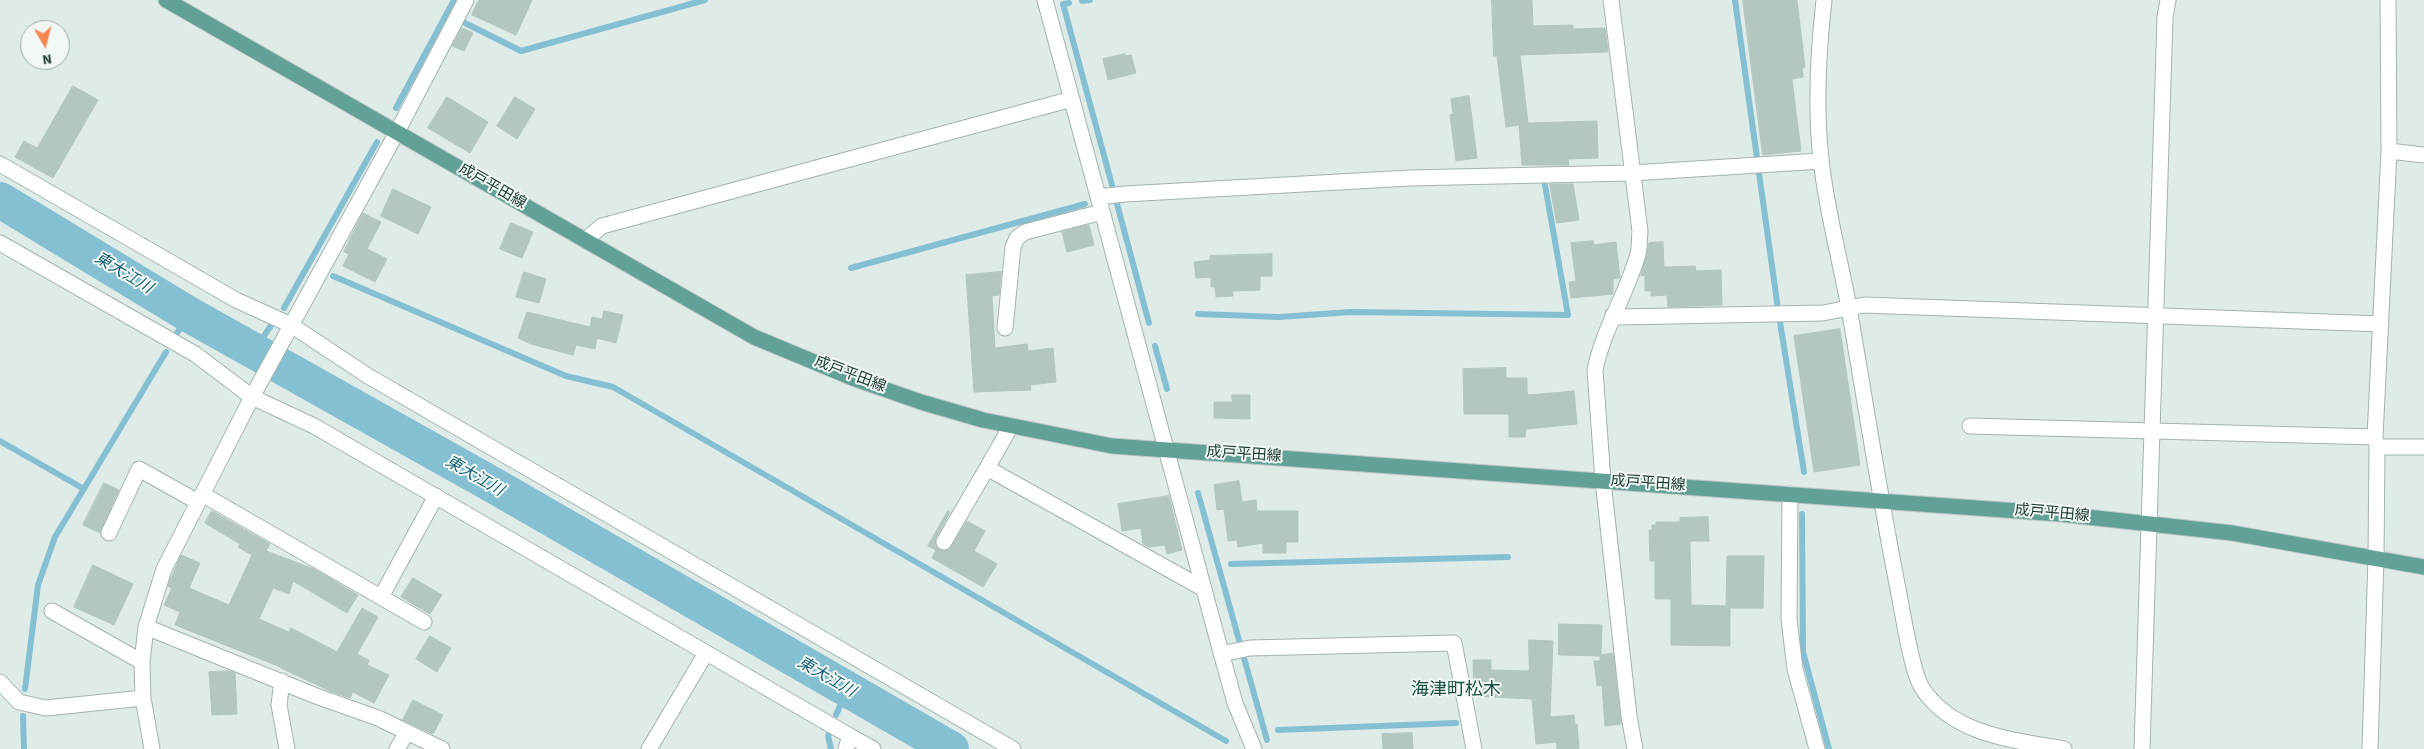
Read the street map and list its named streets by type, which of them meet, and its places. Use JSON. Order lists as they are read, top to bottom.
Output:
{
  "streets": {
    "main road": ["成戸平田線"]
  },
  "districts": ["海津町松木"],
  "water": ["東大江川"],
  "north": "bottom"
}
